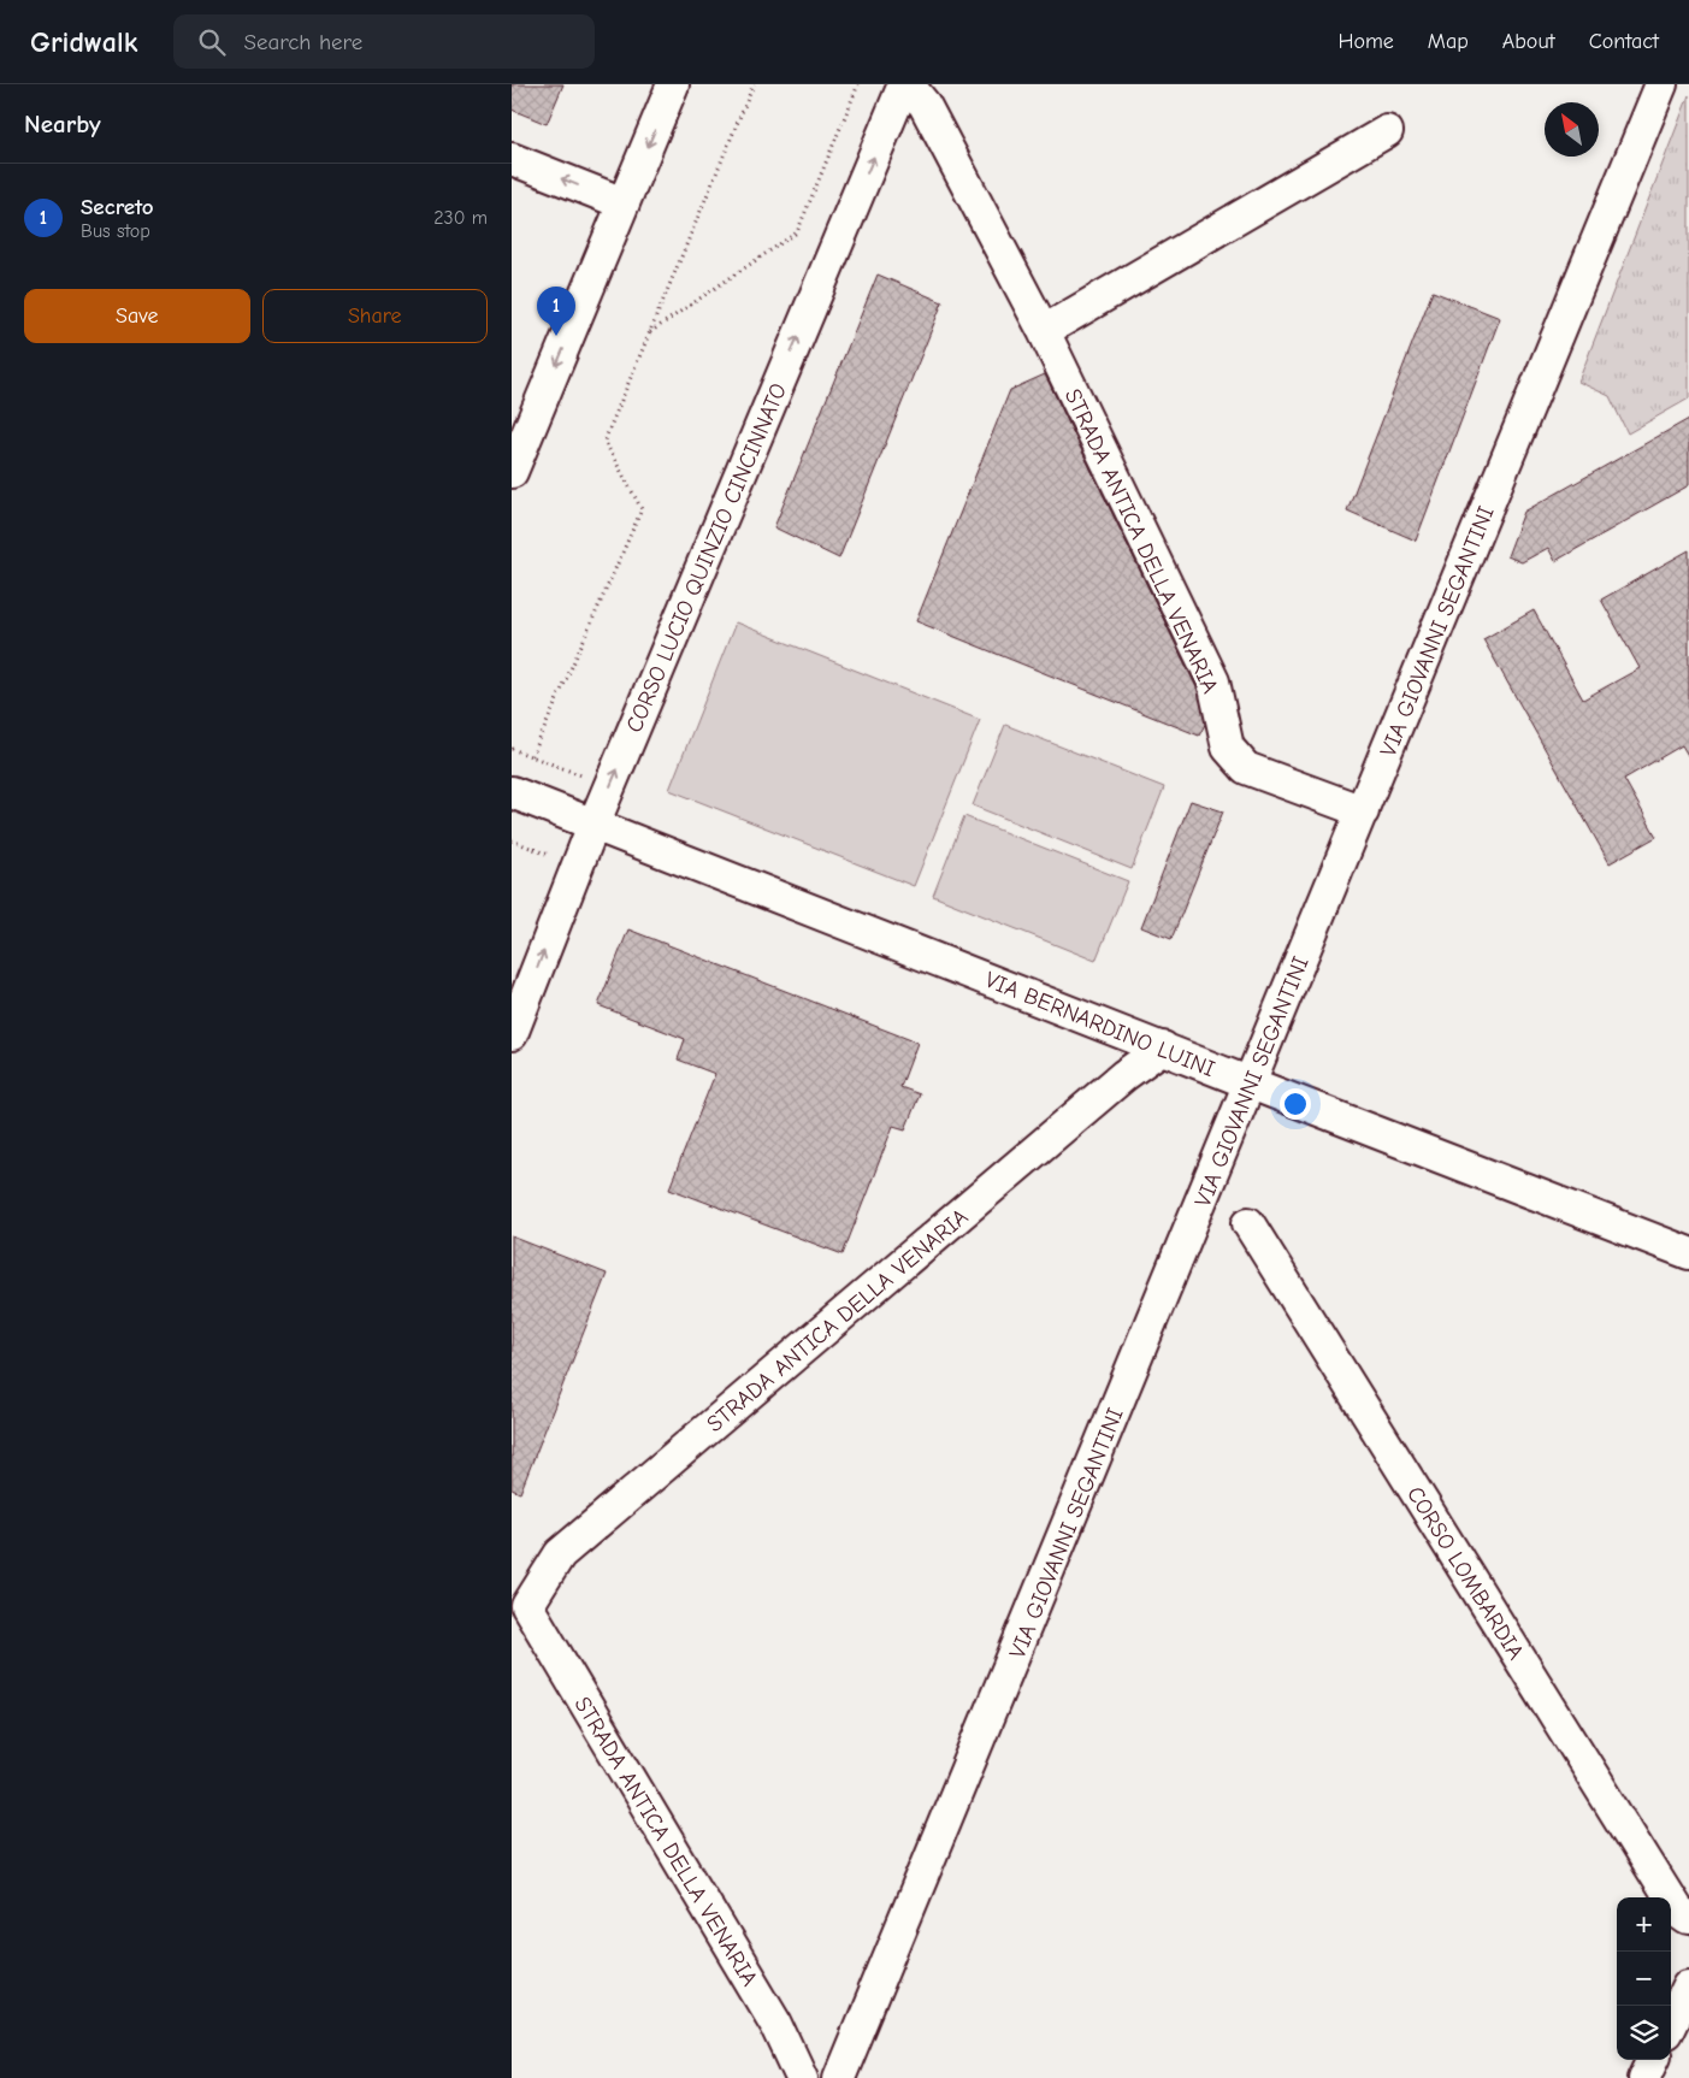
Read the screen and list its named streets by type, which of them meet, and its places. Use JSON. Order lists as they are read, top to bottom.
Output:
{
  "streets": {
    "street": [
      "STRADA ANTICA DELLA VENARIA",
      "CORSO LUCIO QUINZIO CINCINNATO",
      "VIA GIOVANNI SEGANTINI",
      "VIA BERNARDINO LUINI",
      "CORSO LOMBARDIA"
    ]
  },
  "crossings": [
    ["STRADA ANTICA DELLA VENARIA", "CORSO LUCIO QUINZIO CINCINNATO"],
    ["STRADA ANTICA DELLA VENARIA", "VIA GIOVANNI SEGANTINI"],
    ["STRADA ANTICA DELLA VENARIA", "VIA BERNARDINO LUINI"],
    ["CORSO LUCIO QUINZIO CINCINNATO", "VIA BERNARDINO LUINI"],
    ["VIA GIOVANNI SEGANTINI", "VIA BERNARDINO LUINI"]
  ],
  "north": "top left",
  "page": {
    "header": "Gridwalk",
    "search": "Search here",
    "nav": [
      "Home",
      "Map",
      "About",
      "Contact"
    ],
    "heading": "Nearby",
    "list": [
      {
        "mark": "1",
        "name": "Secreto",
        "note": "Bus stop",
        "value": "230 m"
      }
    ],
    "buttons": ["Save", "Share"],
    "pins": "1",
    "map_buttons": ["+", "−"]
  }
}
